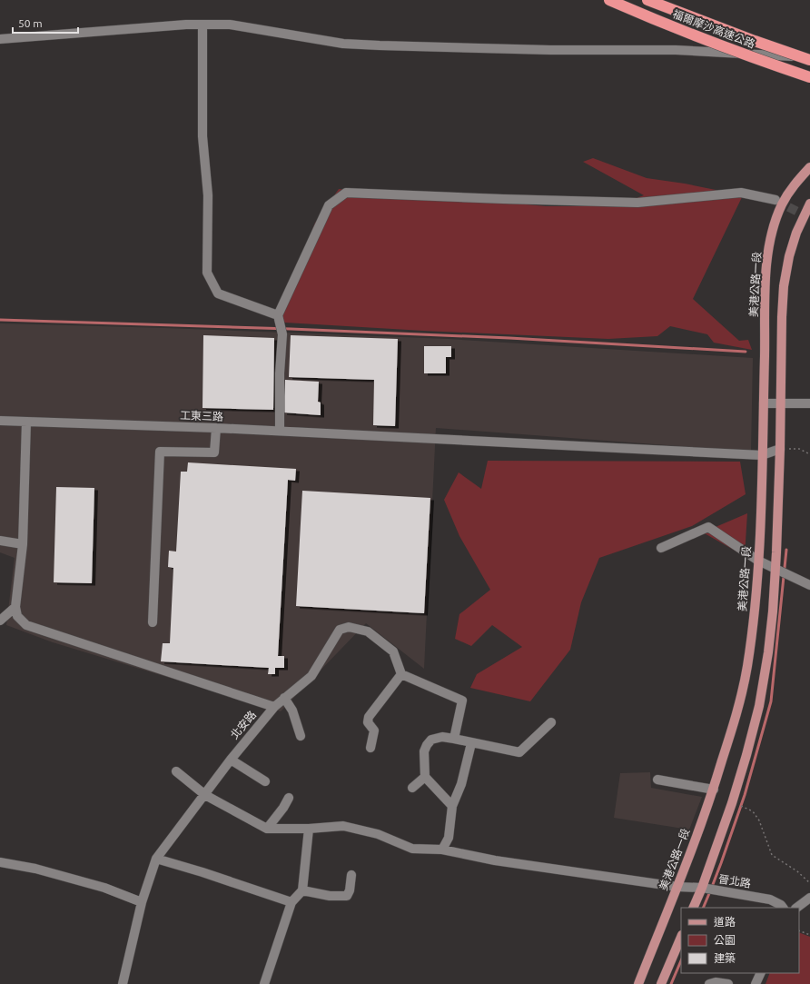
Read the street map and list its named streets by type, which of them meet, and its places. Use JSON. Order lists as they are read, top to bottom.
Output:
{
  "streets": {
    "highway": ["福爾摩沙高速公路"],
    "main road": ["美港公路一段"],
    "street": ["工東三路", "北安路", "晉北路"]
  },
  "crossings": [
    ["美港公路一段", "工東三路"],
    ["美港公路一段", "晉北路"]
  ],
  "legend": ["道路", "公園", "建築"],
  "scale_bar": "50 m"
}
